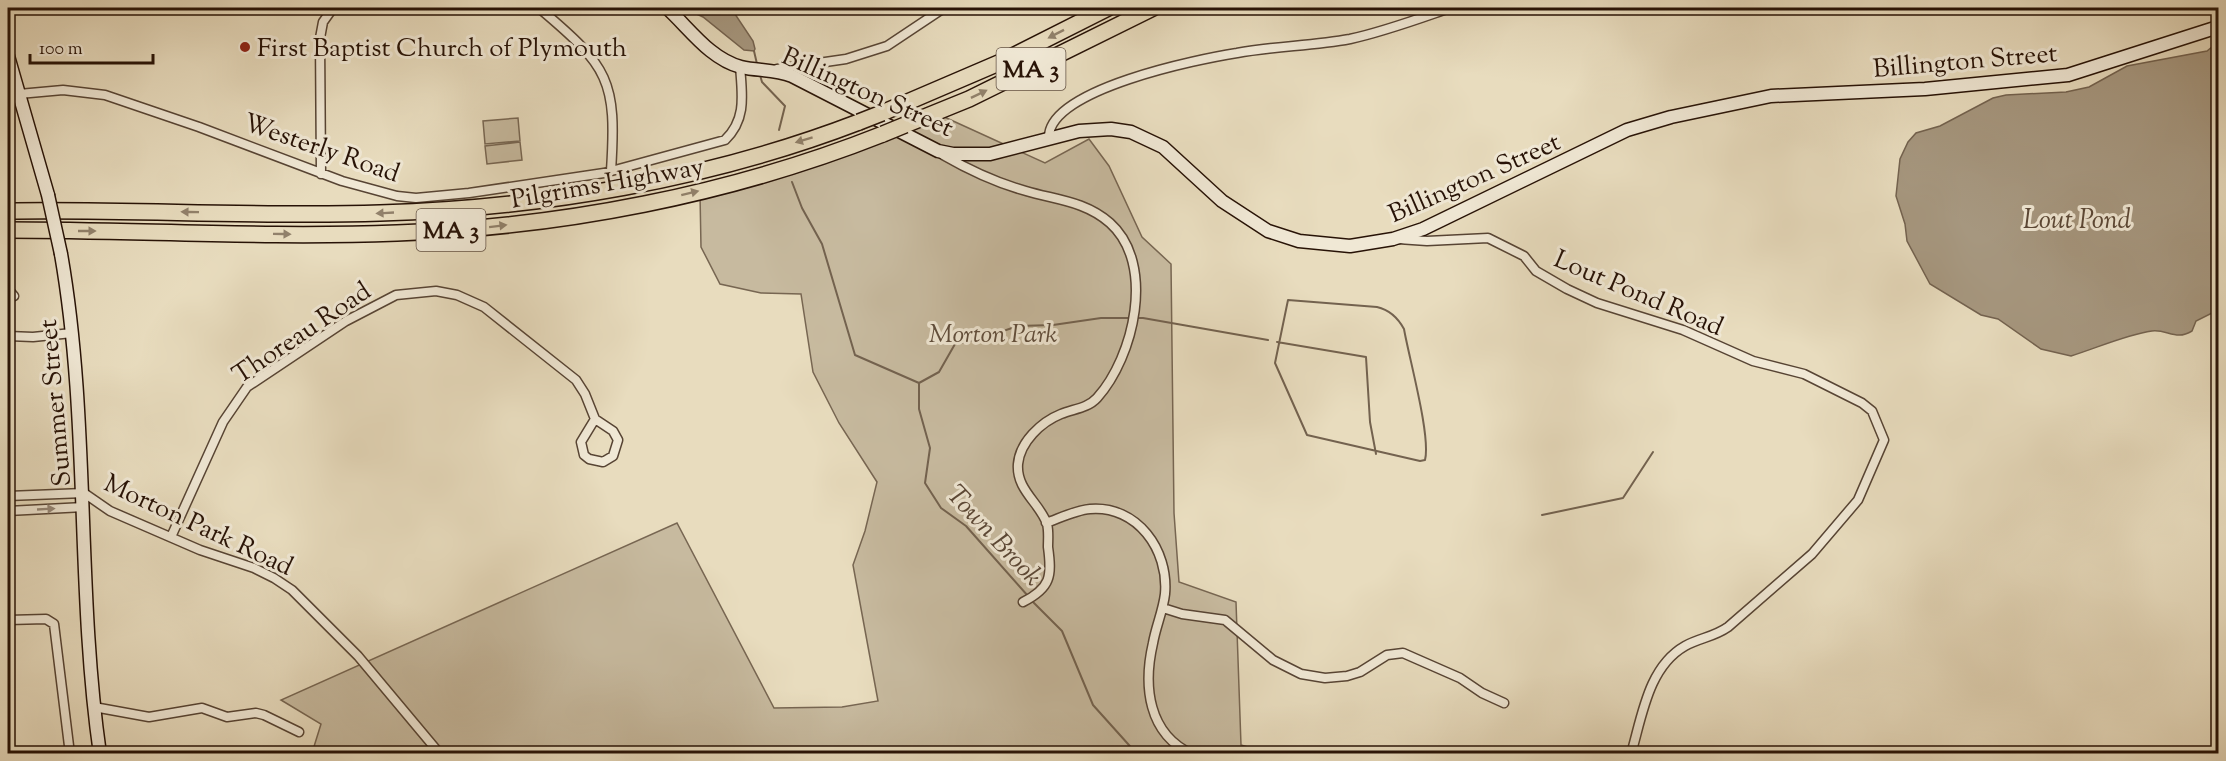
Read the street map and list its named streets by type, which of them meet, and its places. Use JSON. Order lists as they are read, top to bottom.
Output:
{
  "streets": {
    "highway": ["MA 3", "Pilgrims Highway"],
    "street": [
      "Billington Street",
      "Westerly Road",
      "Lout Pond Road",
      "Thoreau Road",
      "Summer Street",
      "Morton Park Road"
    ]
  },
  "crossings": [
    ["Billington Street", "Westerly Road"],
    ["Billington Street", "Lout Pond Road"],
    ["Westerly Road", "Summer Street"],
    ["Thoreau Road", "Morton Park Road"],
    ["Summer Street", "Morton Park Road"]
  ],
  "water": ["Lout Pond", "Town Brook"],
  "parks": ["Morton Park"],
  "places": ["First Baptist Church of Plymouth"],
  "scale_bar": "100 m"
}
